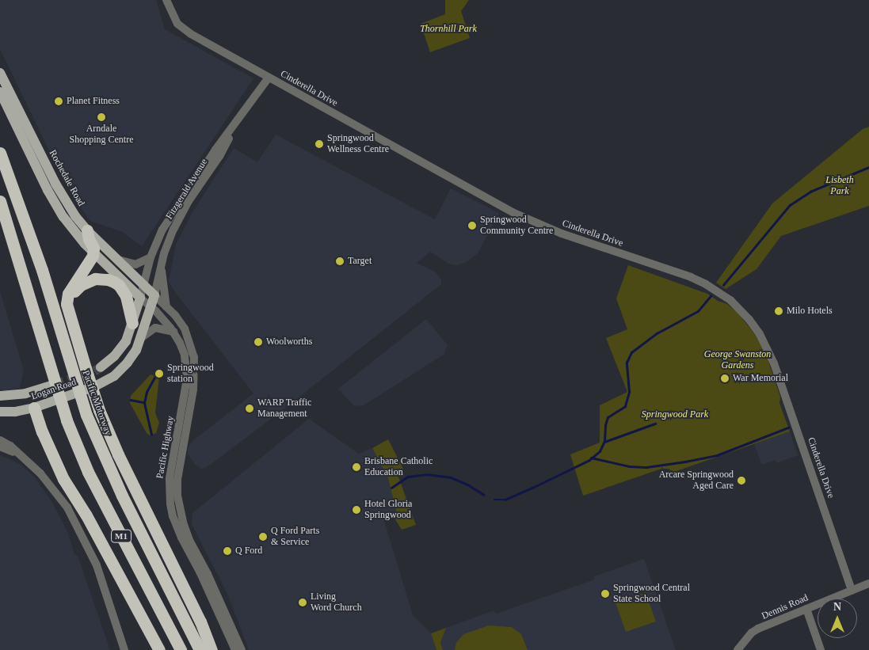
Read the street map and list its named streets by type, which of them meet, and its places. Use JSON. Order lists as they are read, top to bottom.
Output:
{
  "streets": {
    "highway": ["Pacific Motorway", "M1"],
    "main road": ["Rochedale Road", "Logan Road"],
    "street": [
      "Cinderella Drive",
      "Fitzgerald Avenue",
      "Pacific Highway",
      "Dennis Road"
    ]
  },
  "crossings": [
    ["Cinderella Drive", "Fitzgerald Avenue"],
    ["Cinderella Drive", "Dennis Road"],
    ["Rochedale Road", "Fitzgerald Avenue"],
    ["Rochedale Road", "Logan Road"],
    ["Rochedale Road", "Pacific Highway"],
    ["Fitzgerald Avenue", "Logan Road"],
    ["Fitzgerald Avenue", "Pacific Highway"],
    ["Logan Road", "Pacific Highway"],
    ["Logan Road", "M1"]
  ],
  "parks": [
    "Thornhill Park",
    "Lisbeth Park",
    "George Swanston Gardens",
    "Springwood Park"
  ],
  "places": [
    "Planet Fitness",
    "Arndale Shopping Centre",
    "Springwood Wellness Centre",
    "Springwood Community Centre",
    "Target",
    "Milo Hotels",
    "Woolworths",
    "Springwood station",
    "War Memorial",
    "WARP Traffic Management",
    "Brisbane Catholic Education",
    "Arcare Springwood Aged Care",
    "Hotel Gloria Springwood",
    "Q Ford Parts & Service",
    "Q Ford",
    "Springwood Central State School",
    "Living Word Church"
  ],
  "north": "top"
}
